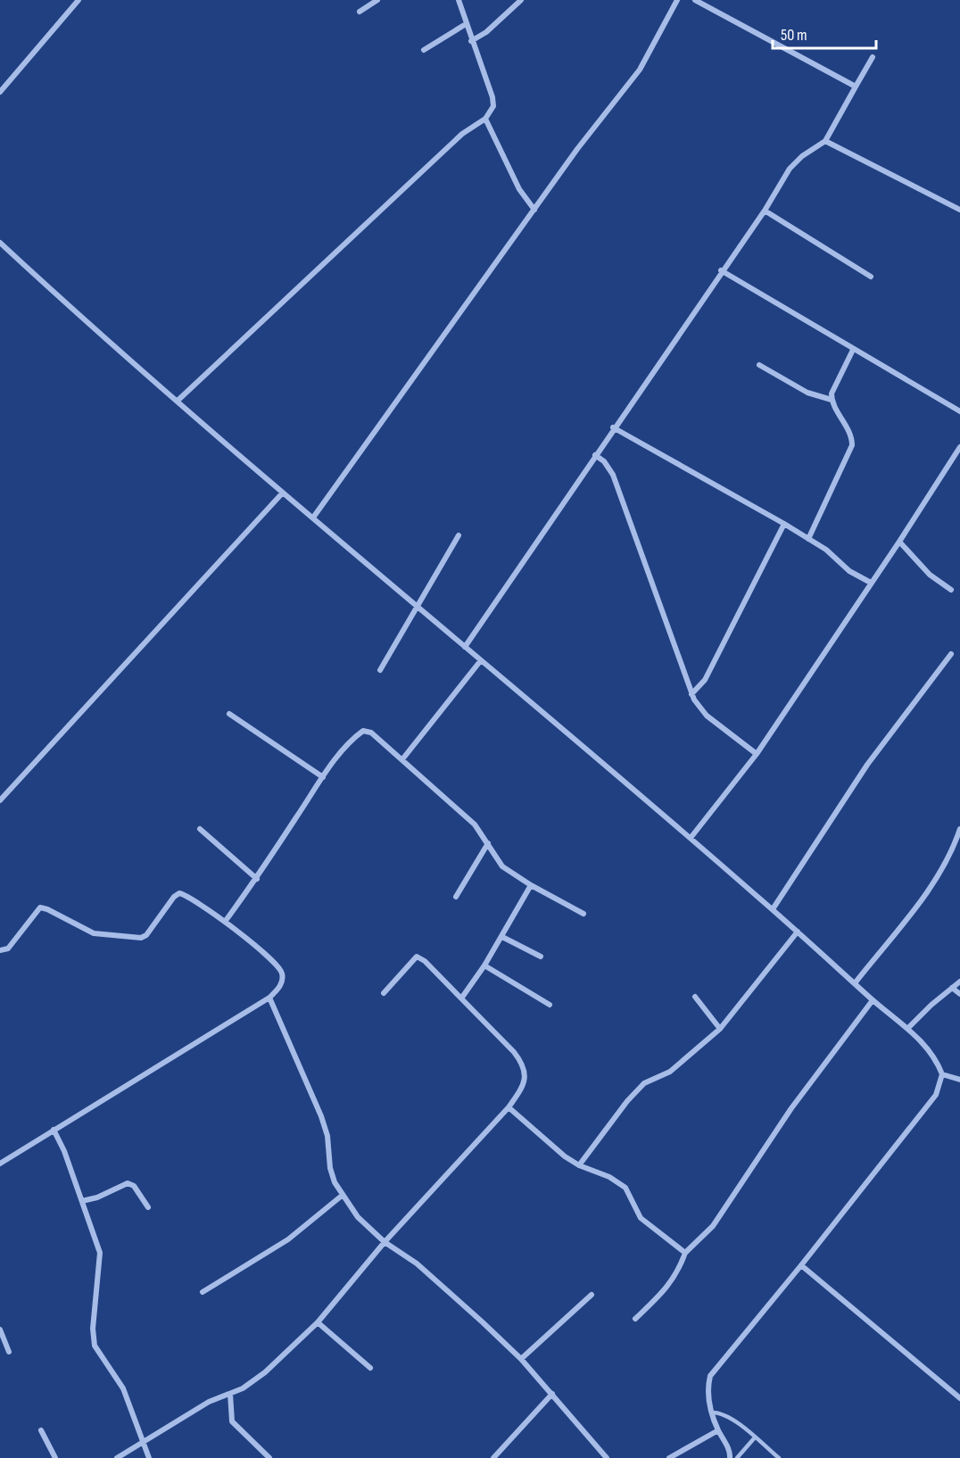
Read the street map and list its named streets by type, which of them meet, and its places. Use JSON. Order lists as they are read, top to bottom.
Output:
{
  "scale_bar": "50 m"
}
